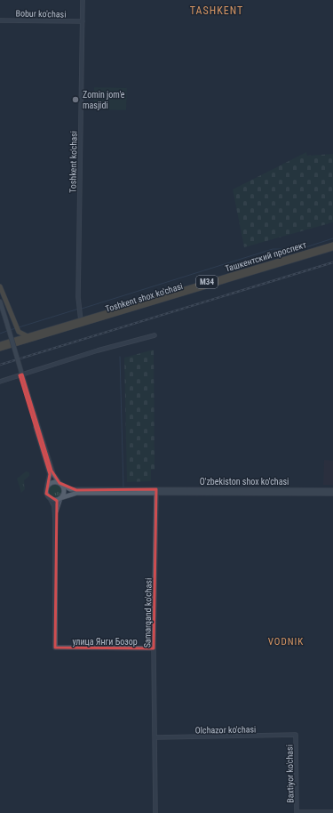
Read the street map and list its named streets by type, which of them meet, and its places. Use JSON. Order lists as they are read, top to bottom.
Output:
{
  "streets": {
    "highway": ["Ташкентский проспект", "M34", "Toshkent shox ko'chasi"],
    "main road": ["O'zbekiston shox ko'chasi"],
    "street": [
      "Bobur ko'chasi",
      "Toshkent ko'chasi",
      "Samarqand ko'chasi",
      "улица Янги Бозор",
      "Olchazor ko'chasi",
      "Baxtiyor ko'chasi"
    ]
  },
  "crossings": [
    ["Bobur ko'chasi", "Toshkent ko'chasi"],
    ["Toshkent ko'chasi", "Ташкентский проспект"],
    ["Toshkent ko'chasi", "Toshkent shox ko'chasi"],
    ["Ташкентский проспект", "Toshkent shox ko'chasi"],
    ["O'zbekiston shox ko'chasi", "Samarqand ko'chasi"],
    ["Samarqand ko'chasi", "улица Янги Бозор"],
    ["Samarqand ko'chasi", "Olchazor ko'chasi"],
    ["Olchazor ko'chasi", "Baxtiyor ko'chasi"]
  ],
  "districts": ["TASHKENT", "VODNIK"],
  "places": ["Zomin jom'e masjidi"]
}
